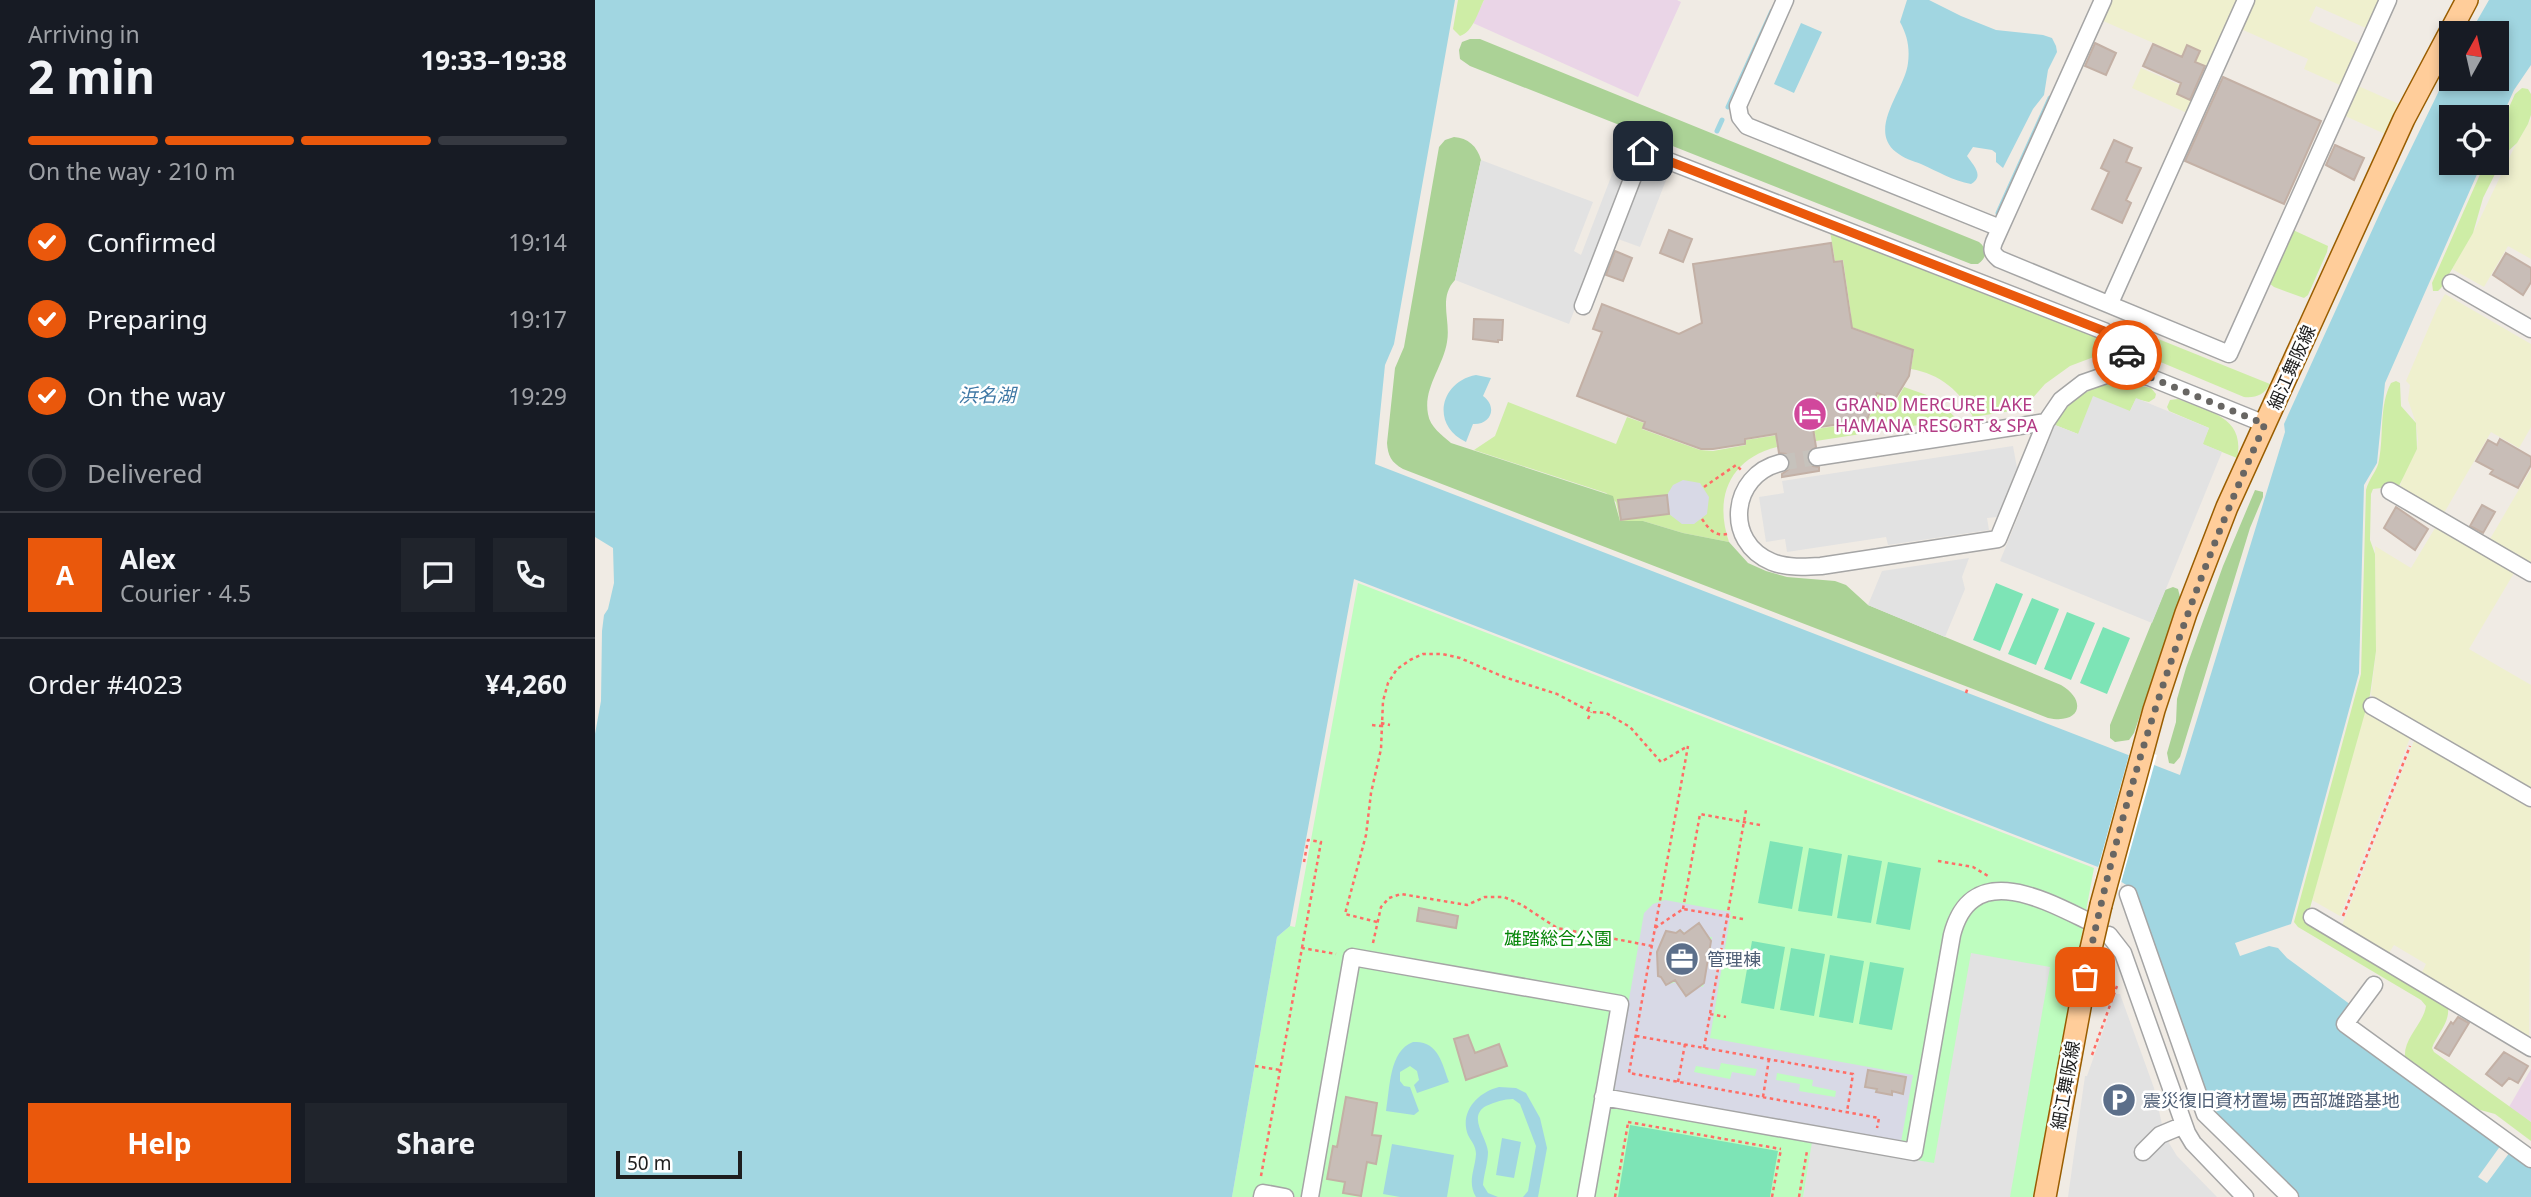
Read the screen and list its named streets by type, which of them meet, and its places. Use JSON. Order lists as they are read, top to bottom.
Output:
{
  "streets": {
    "main road": ["細江舞阪線"]
  },
  "water": ["浜名湖"],
  "parks": ["雄踏総合公園"],
  "places": {
    "hotel": ["GRAND MERCURE LAKE HAMANA RESORT & SPA"],
    "office": ["管理棟"],
    "parking": ["震災復旧資材置場 西部雄踏基地"]
  },
  "scale_bar": "50 m",
  "north": "top",
  "page": {
    "heading": ["2 min", "Arriving in", "19:33–19:38"],
    "panel": [
      "Alex",
      "Courier · 4.5",
      "Order #4023",
      "¥4,260"
    ],
    "bar": "On the way · 210 m",
    "list": [
      ["Confirmed", "19:14"],
      ["Preparing", "19:17"],
      ["On the way", "19:29"],
      "Delivered"
    ],
    "round": "A",
    "buttons": ["Help", "Share"],
    "scale": "50 m"
  }
}
